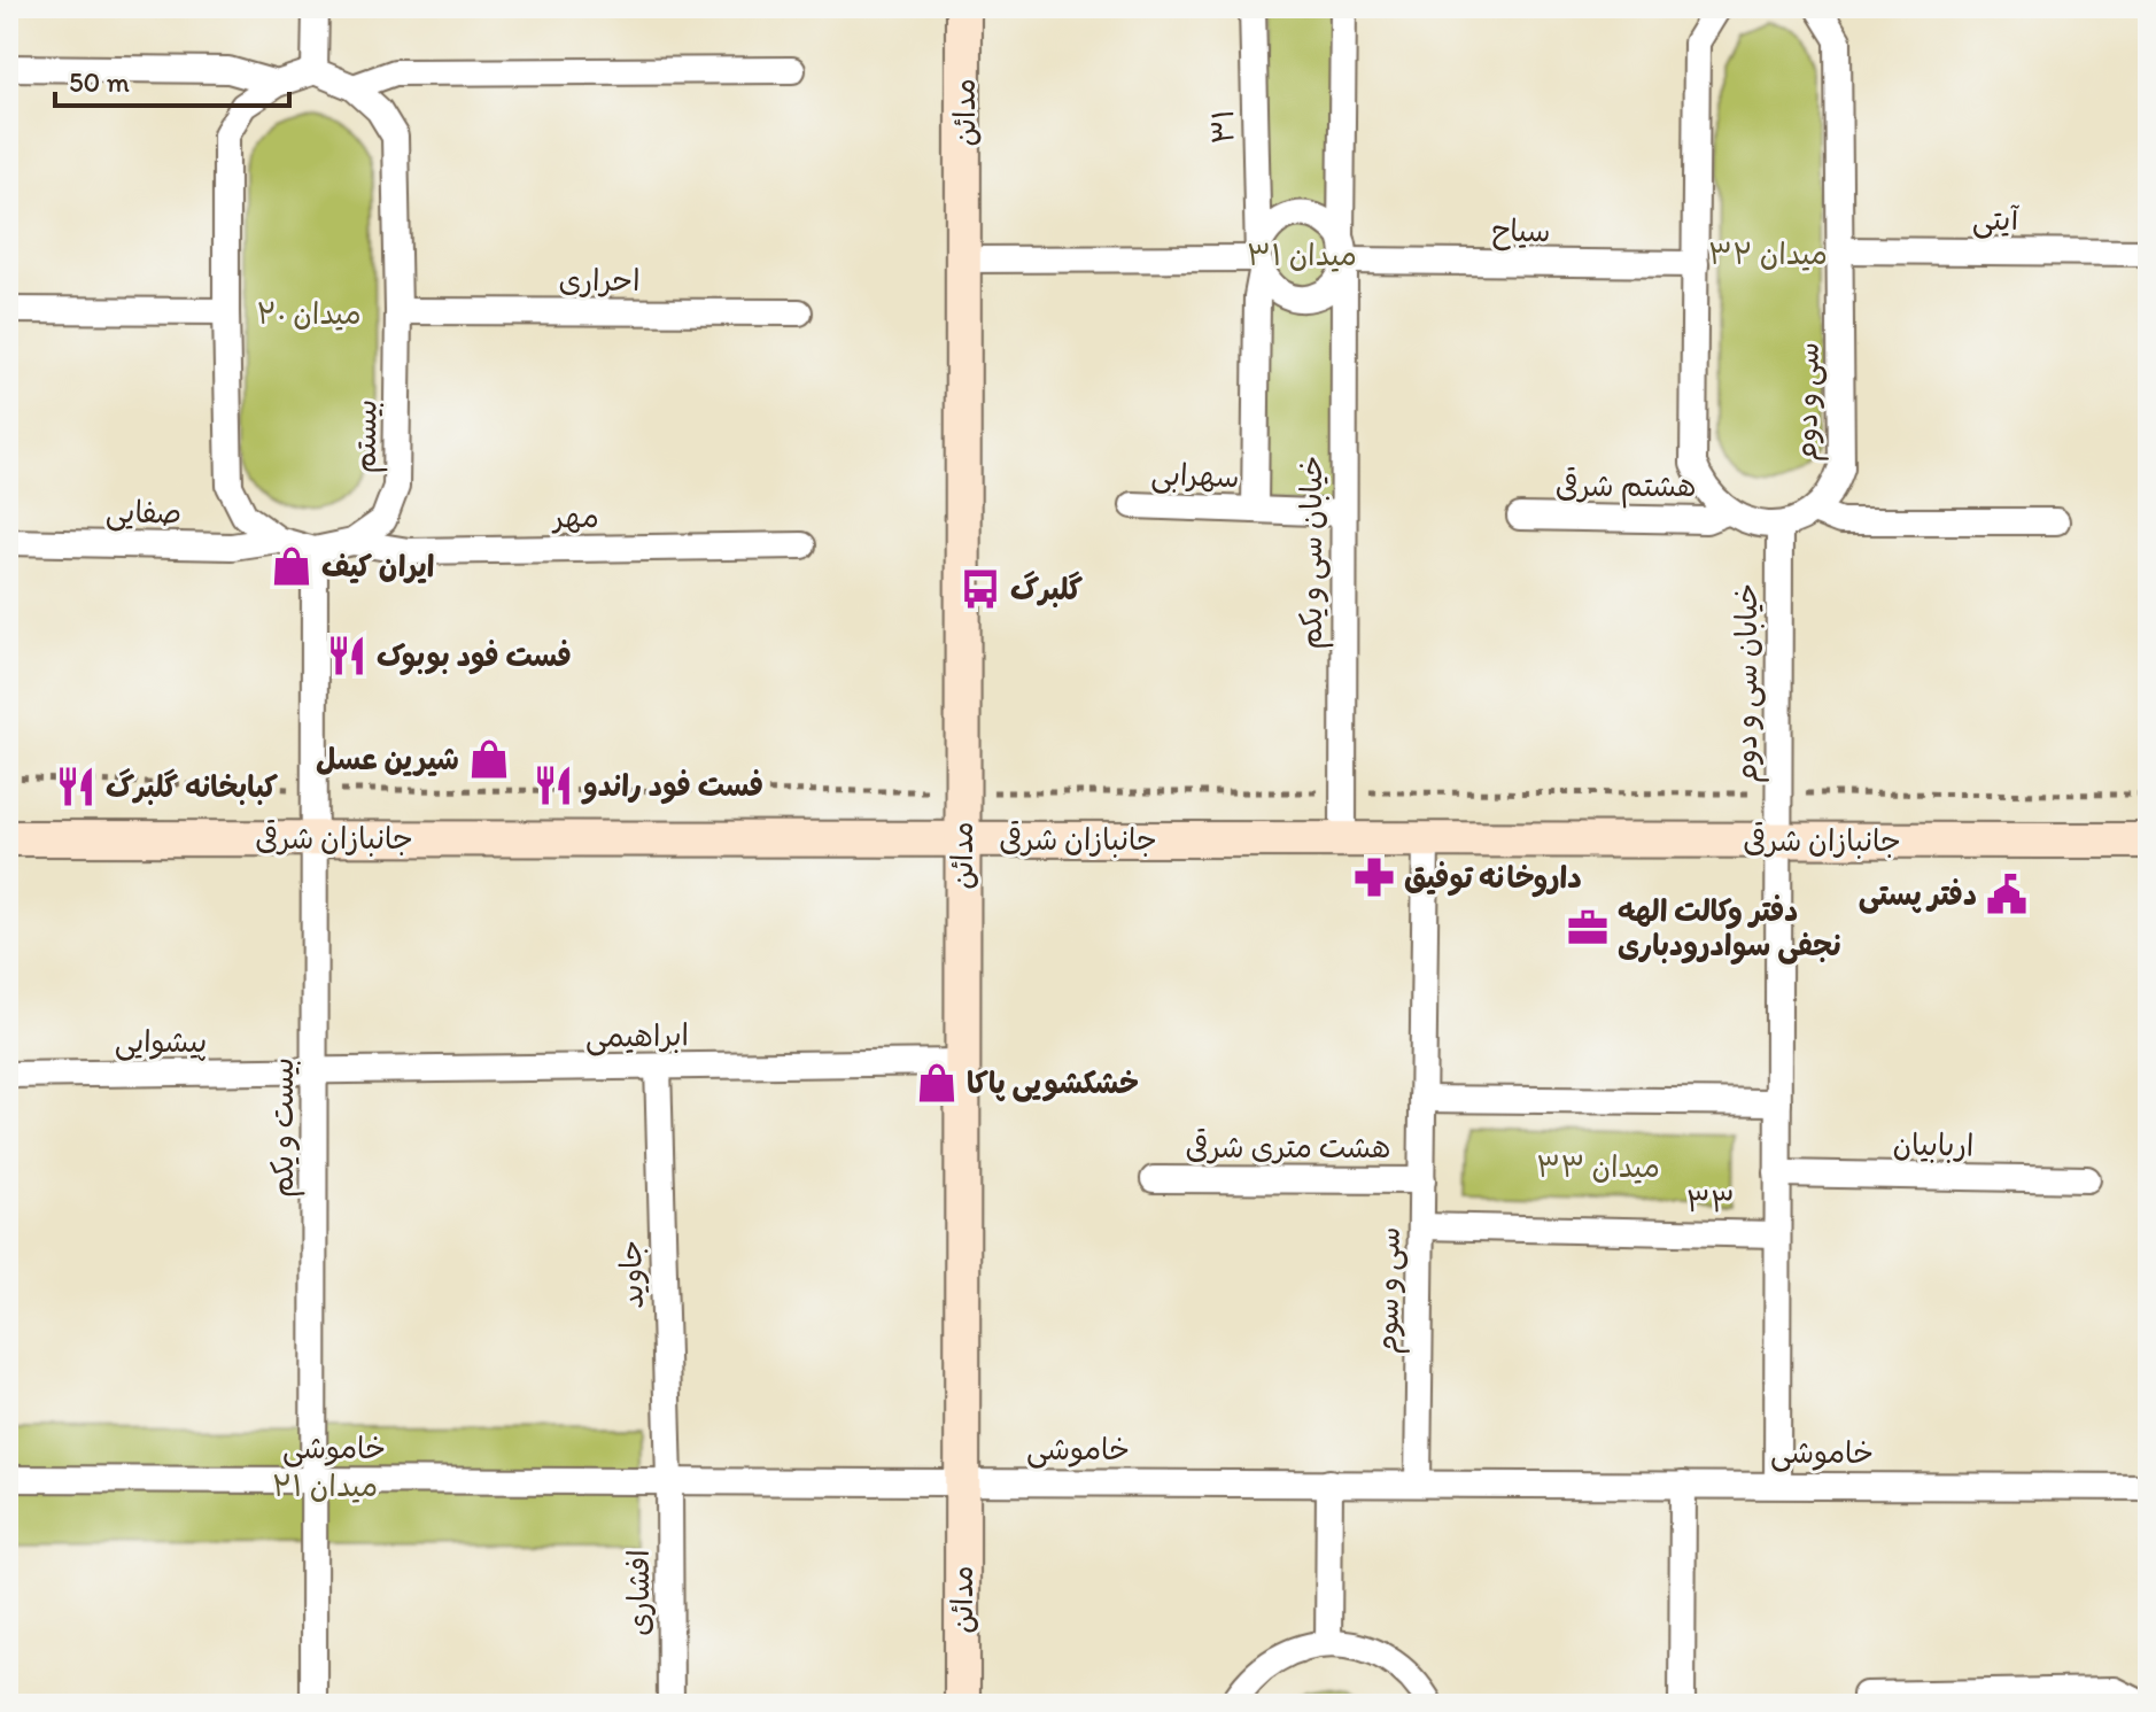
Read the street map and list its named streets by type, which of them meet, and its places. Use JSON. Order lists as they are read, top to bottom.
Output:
{
  "streets": {
    "main road": ["مدائن", "جانبازان شرقی"],
    "street": [
      "۳۱",
      "آیتی",
      "سیاح",
      "احراری",
      "سی و دوم",
      "بیستم",
      "سهرابی",
      "هشتم شرقی",
      "صفایی",
      "مهر",
      "خیابان سی و یکم",
      "خیابان سی و دوم",
      "ابراهیمی",
      "پیشوایی",
      "بیست و یکم",
      "اربابیان",
      "هشت متری شرقی",
      "۳۳",
      "جاوید",
      "سی و سوم",
      "خاموشی",
      "افشاری"
    ]
  },
  "crossings": [
    ["مدائن", "جانبازان شرقی"],
    ["مدائن", "ابراهیمی"],
    ["مدائن", "خاموشی"],
    ["۳۱", "سیاح"],
    ["۳۱", "سهرابی"],
    ["۳۱", "خیابان سی و یکم"],
    ["آیتی", "سی و دوم"],
    ["سیاح", "خیابان سی و یکم"],
    ["احراری", "بیستم"],
    ["بیستم", "صفایی"],
    ["بیستم", "مهر"],
    ["بیستم", "بیست و یکم"],
    ["خیابان سی و یکم", "جانبازان شرقی"],
    ["خیابان سی و دوم", "جانبازان شرقی"],
    ["جانبازان شرقی", "بیست و یکم"],
    ["جانبازان شرقی", "سی و سوم"],
    ["ابراهیمی", "پیشوایی"],
    ["ابراهیمی", "بیست و یکم"],
    ["ابراهیمی", "جاوید"],
    ["پیشوایی", "بیست و یکم"],
    ["بیست و یکم", "خاموشی"],
    ["هشت متری شرقی", "سی و سوم"],
    ["۳۳", "سی و سوم"],
    ["جاوید", "خاموشی"],
    ["جاوید", "افشاری"],
    ["سی و سوم", "خاموشی"],
    ["خاموشی", "افشاری"]
  ],
  "parks": [
    "میدان ۳۲",
    "میدان ۳۱",
    "میدان ۲۰",
    "میدان ۳۳",
    "میدان ۲۱"
  ],
  "places": {
    "shop": ["ایران کیف", "شیرین عسل", "خشکشویی پاکا"],
    "bus stop": ["گلبرگ"],
    "restaurant": ["فست فود بوبوک", "فست فود راندو", "کبابخانه گلبرگ"],
    "pharmacy": ["داروخانه توفیق"],
    "public building": ["دفتر پستی"],
    "office": ["دفتر وکالت الهه نجفی سوادرودباری"]
  },
  "scale_bar": "50 m"
}
